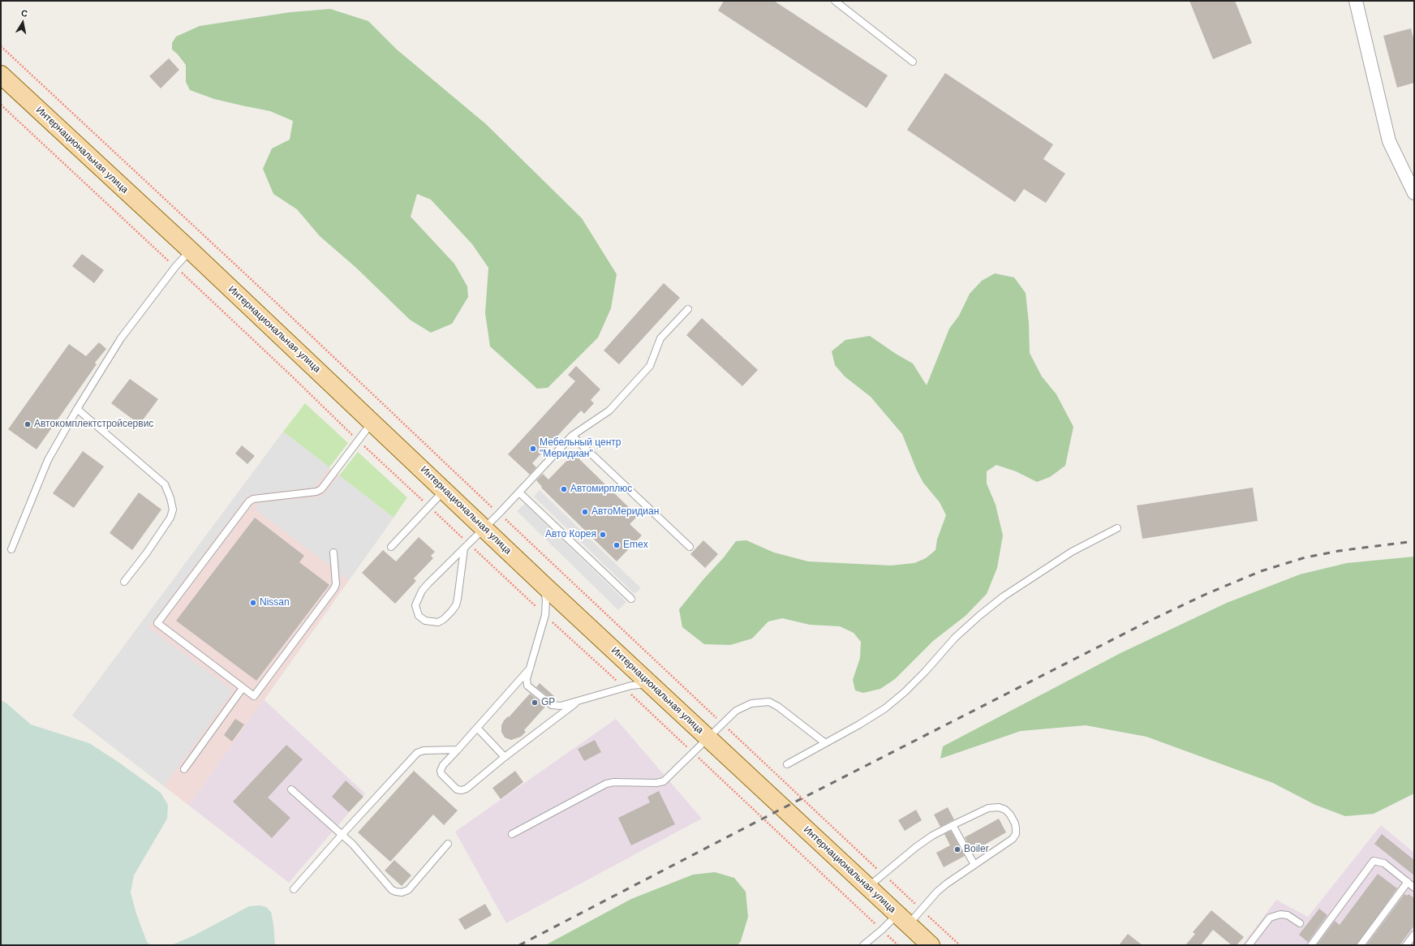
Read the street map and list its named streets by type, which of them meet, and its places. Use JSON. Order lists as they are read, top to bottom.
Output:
{
  "streets": {
    "main road": ["Интернациональная улица"]
  },
  "places": [
    "Автокомплектстройсервис",
    "Мебельный центр \"Меридиан\"",
    "Автомирплюс",
    "АвтоМеридиан",
    "Авто Корея",
    "Emex",
    "Nissan",
    "GP",
    "Boiler"
  ],
  "north": "top"
}
